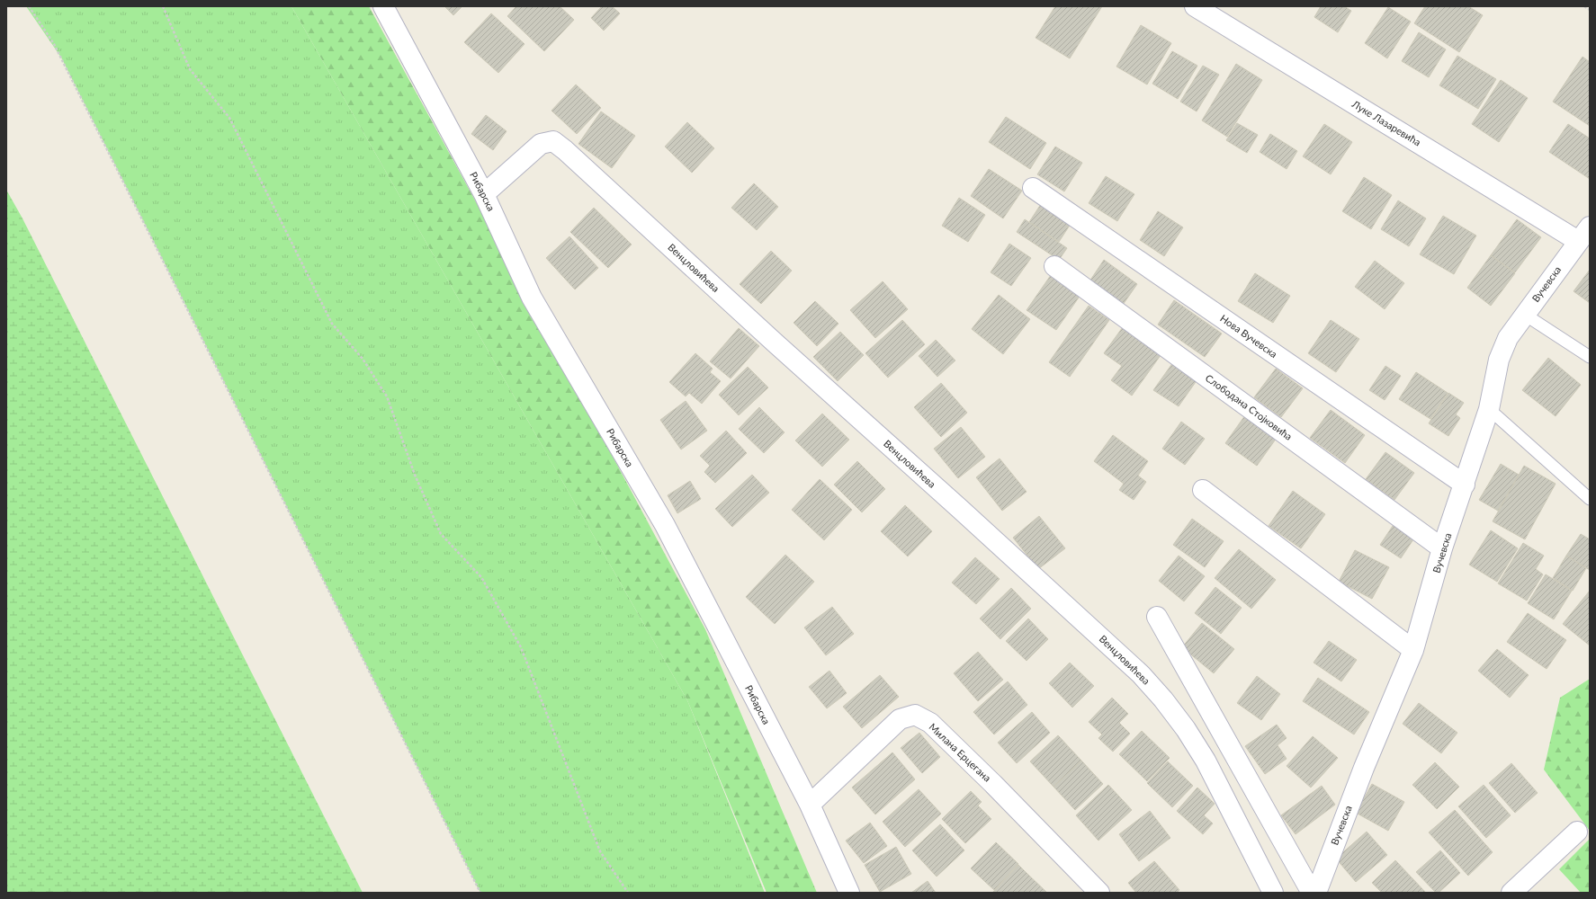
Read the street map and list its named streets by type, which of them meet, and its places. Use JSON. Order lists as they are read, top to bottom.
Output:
{
  "streets": {
    "street": [
      "Луке Лазаревића",
      "Рибарска",
      "Венцловићева",
      "Вучевска",
      "Нова Вучевска",
      "Слободана Стојковића",
      "Милана Ерцегана"
    ]
  },
  "crossings": [
    ["Луке Лазаревића", "Вучевска"],
    ["Рибарска", "Венцловићева"],
    ["Рибарска", "Милана Ерцегана"],
    ["Вучевска", "Нова Вучевска"],
    ["Вучевска", "Слободана Стојковића"]
  ]
}
